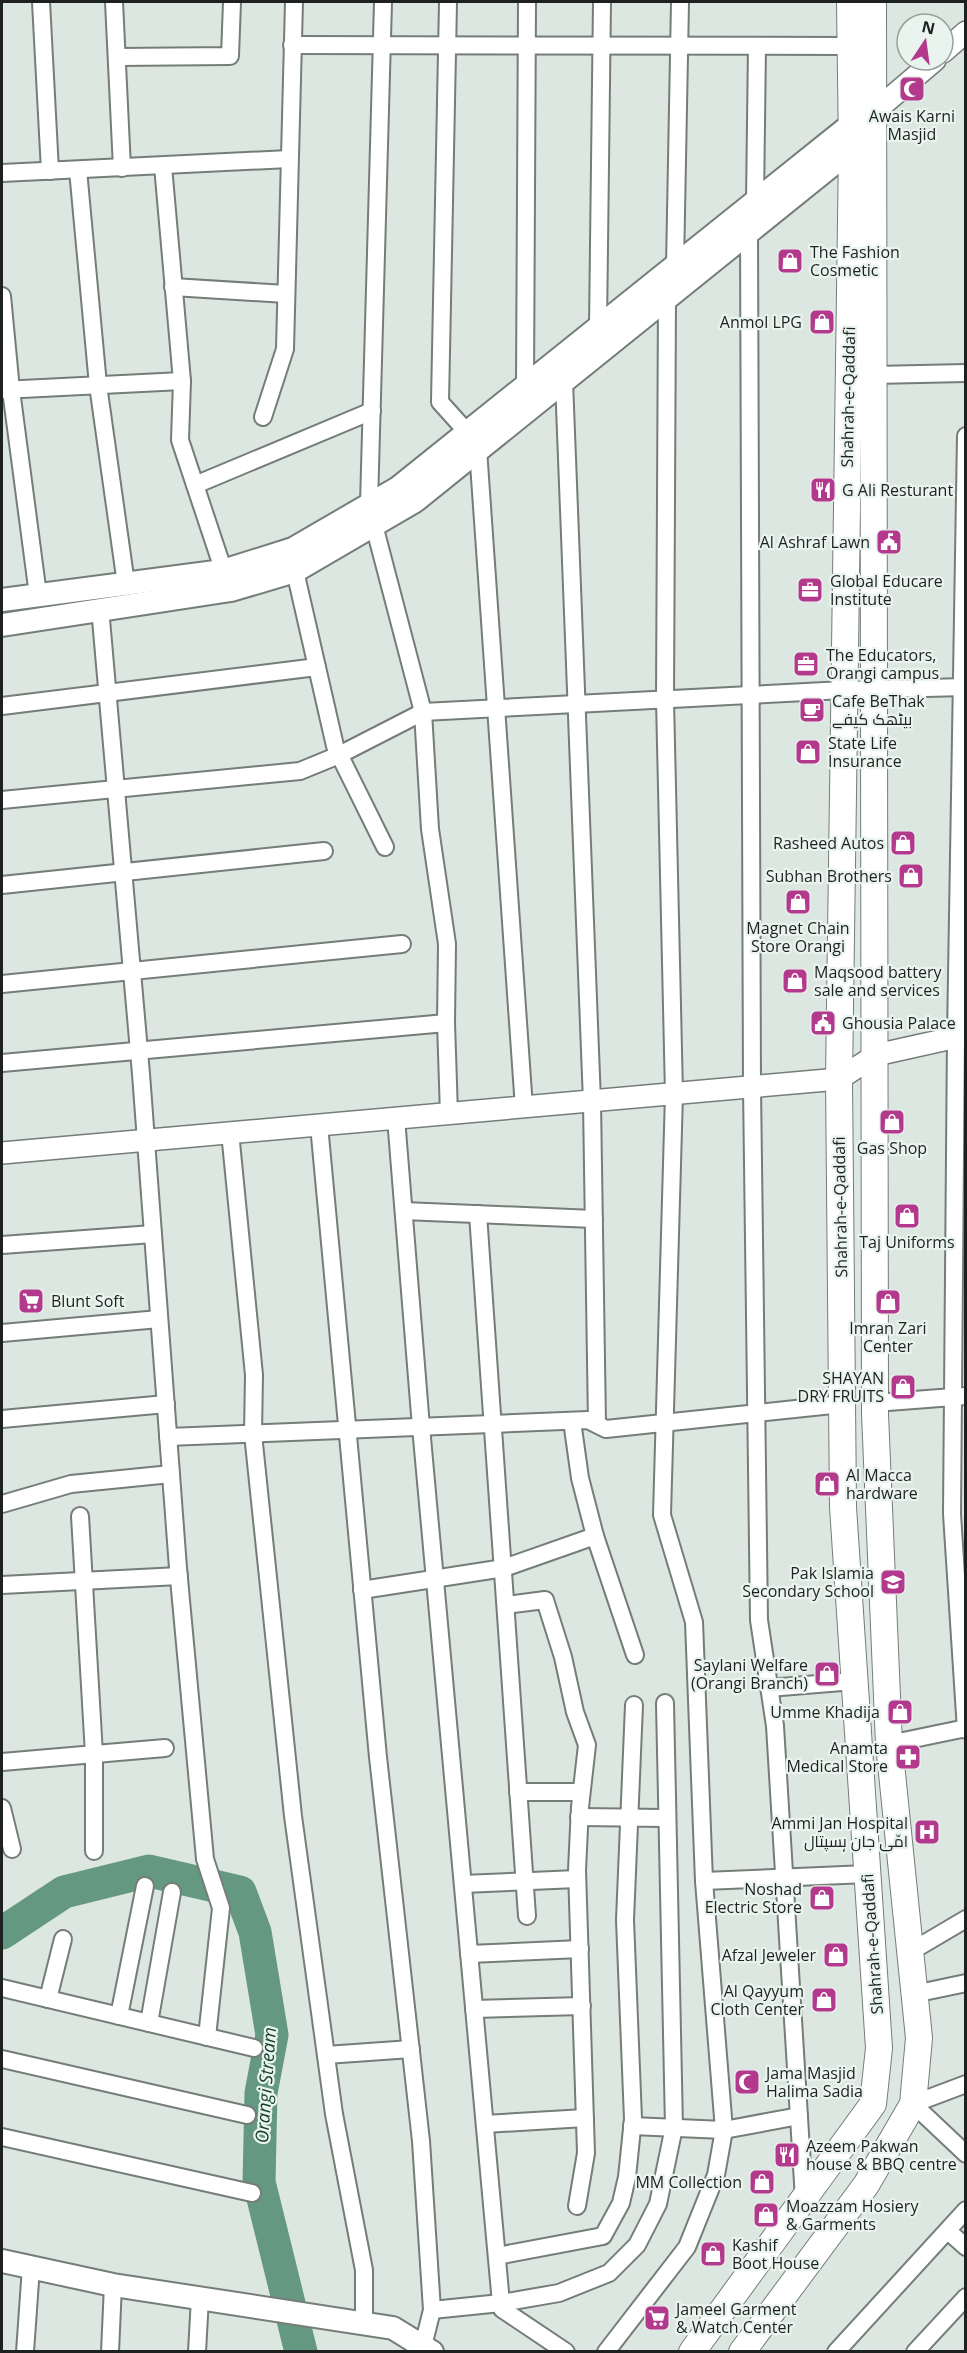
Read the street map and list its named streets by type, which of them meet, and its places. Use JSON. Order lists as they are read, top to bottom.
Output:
{
  "streets": {
    "main road": ["Shahrah-e-Qaddafi"]
  },
  "water": ["Orangi Stream"],
  "places": {
    "mosque": ["Awais Karni Masjid", "Jama Masjid Halima Sadia"],
    "shop": [
      "The Fashion Cosmetic",
      "Anmol LPG",
      "State Life Insurance",
      "Rasheed Autos",
      "Subhan Brothers",
      "Magnet Chain Store Orangi",
      "Maqsood battery sale and services",
      "Gas Shop",
      "Taj Uniforms",
      "Imran Zari Center",
      "SHAYAN DRY FRUITS",
      "Al Macca hardware",
      "Saylani Welfare (Orangi Branch)",
      "Umme Khadija",
      "Noshad Electric Store",
      "Afzal Jeweler",
      "Al Qayyum Cloth Center",
      "MM Collection",
      "Moazzam Hosiery & Garments",
      "Kashif Boot House"
    ],
    "restaurant": ["G Ali Resturant", "Azeem Pakwan house & BBQ centre"],
    "public building": ["Al Ashraf Lawn", "Ghousia Palace"],
    "office": ["Global Educare Institute", "The Educators, Orangi campus"],
    "cafe": ["Cafe BeThak بیٹھک کیفے"],
    "supermarket": ["Blunt Soft", "Jameel Garment & Watch Center"],
    "school or university": ["Pak Islamia Secondary School"],
    "pharmacy": ["Anamta Medical Store"],
    "hospital": ["Ammi Jan Hospital امّی جان ہسپتال"]
  },
  "north": "top"
}
